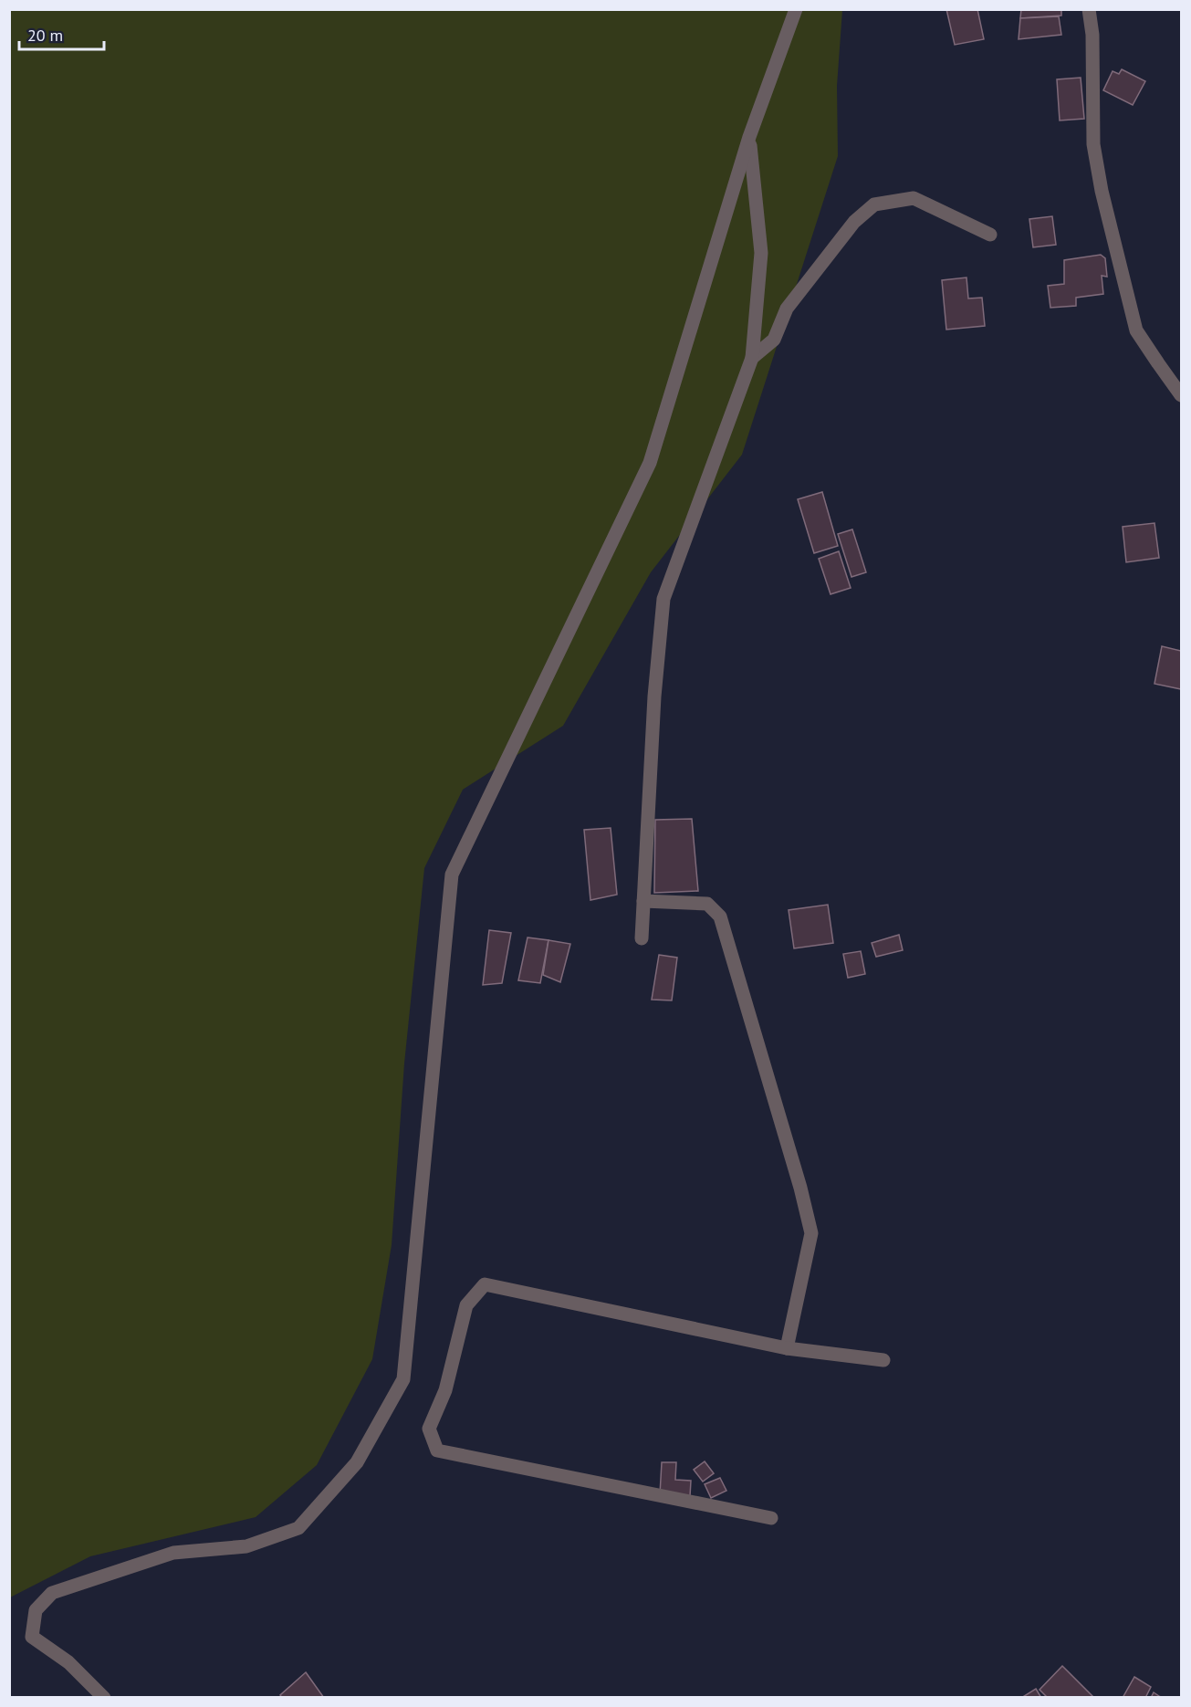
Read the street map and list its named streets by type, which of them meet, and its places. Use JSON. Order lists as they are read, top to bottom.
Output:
{
  "scale_bar": "20 m"
}
